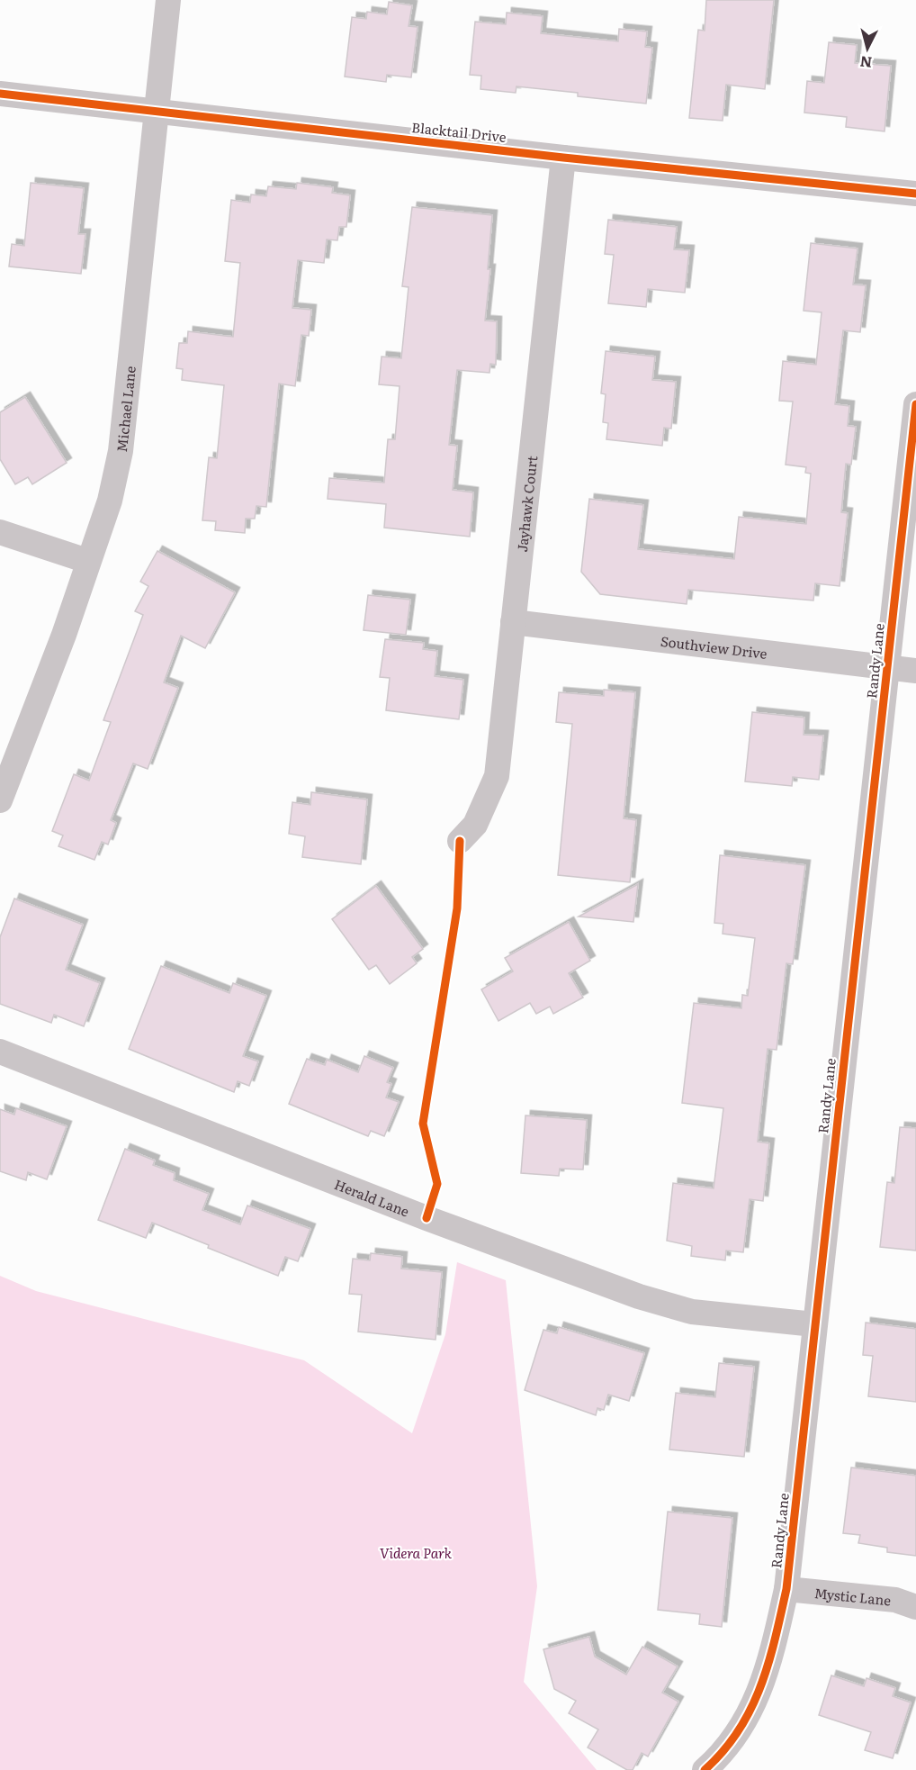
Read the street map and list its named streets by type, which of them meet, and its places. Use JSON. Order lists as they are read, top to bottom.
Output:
{
  "streets": {
    "street": [
      "Blacktail Drive",
      "Michael Lane",
      "Jayhawk Court",
      "Southview Drive",
      "Randy Lane",
      "Herald Lane",
      "Mystic Lane"
    ]
  },
  "crossings": [
    ["Blacktail Drive", "Michael Lane"],
    ["Blacktail Drive", "Jayhawk Court"],
    ["Jayhawk Court", "Southview Drive"],
    ["Southview Drive", "Randy Lane"],
    ["Randy Lane", "Herald Lane"],
    ["Randy Lane", "Mystic Lane"]
  ],
  "parks": ["Videra Park"],
  "north": "bottom"
}
